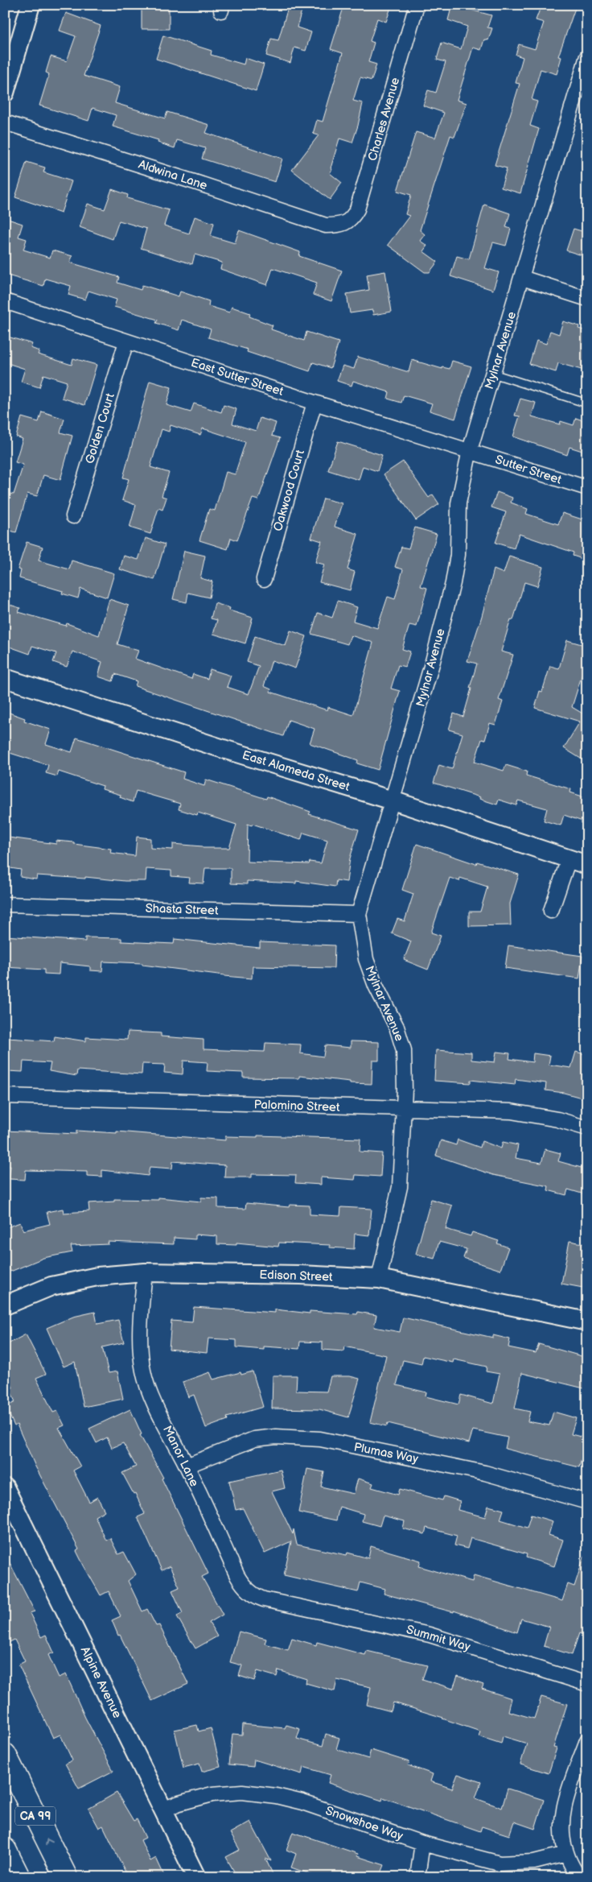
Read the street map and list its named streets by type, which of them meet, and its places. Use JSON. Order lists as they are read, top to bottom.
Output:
{
  "streets": {
    "highway": ["CA 99"],
    "street": [
      "Charles Avenue",
      "Aldwina Lane",
      "Mylnar Avenue",
      "East Sutter Street",
      "Golden Court",
      "Sutter Street",
      "Oakwood Court",
      "East Alameda Street",
      "Shasta Street",
      "Palomino Street",
      "Edison Street",
      "Plumas Way",
      "Manor Lane",
      "Summit Way",
      "Alpine Avenue",
      "Snowshoe Way"
    ]
  },
  "crossings": [
    ["Charles Avenue", "Aldwina Lane"],
    ["Mylnar Avenue", "East Sutter Street"],
    ["Mylnar Avenue", "Sutter Street"],
    ["Mylnar Avenue", "East Alameda Street"],
    ["Mylnar Avenue", "Shasta Street"],
    ["Mylnar Avenue", "Palomino Street"],
    ["Mylnar Avenue", "Edison Street"],
    ["East Sutter Street", "Golden Court"],
    ["East Sutter Street", "Sutter Street"],
    ["East Sutter Street", "Oakwood Court"],
    ["Edison Street", "Manor Lane"],
    ["Plumas Way", "Manor Lane"],
    ["Manor Lane", "Summit Way"],
    ["Alpine Avenue", "Snowshoe Way"]
  ]
}
